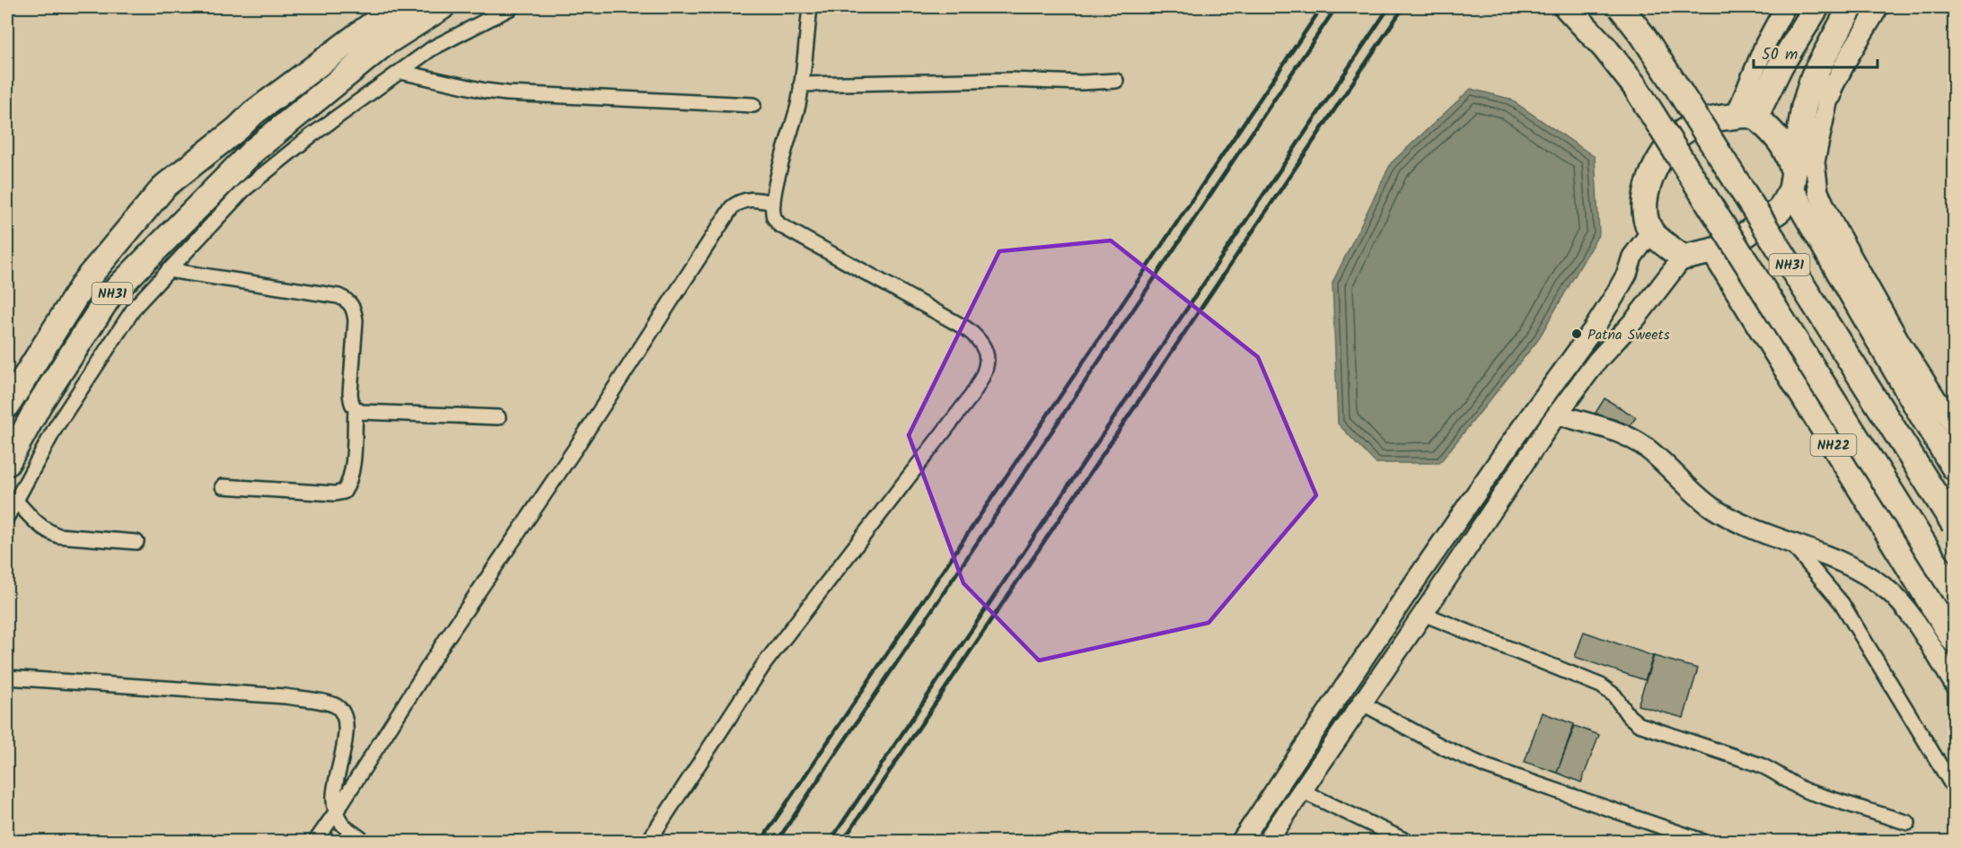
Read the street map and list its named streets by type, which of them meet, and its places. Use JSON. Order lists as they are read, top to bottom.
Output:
{
  "streets": {
    "highway": ["NH31", "NH22"]
  },
  "places": ["Patna Sweets"],
  "scale_bar": "50 m"
}
